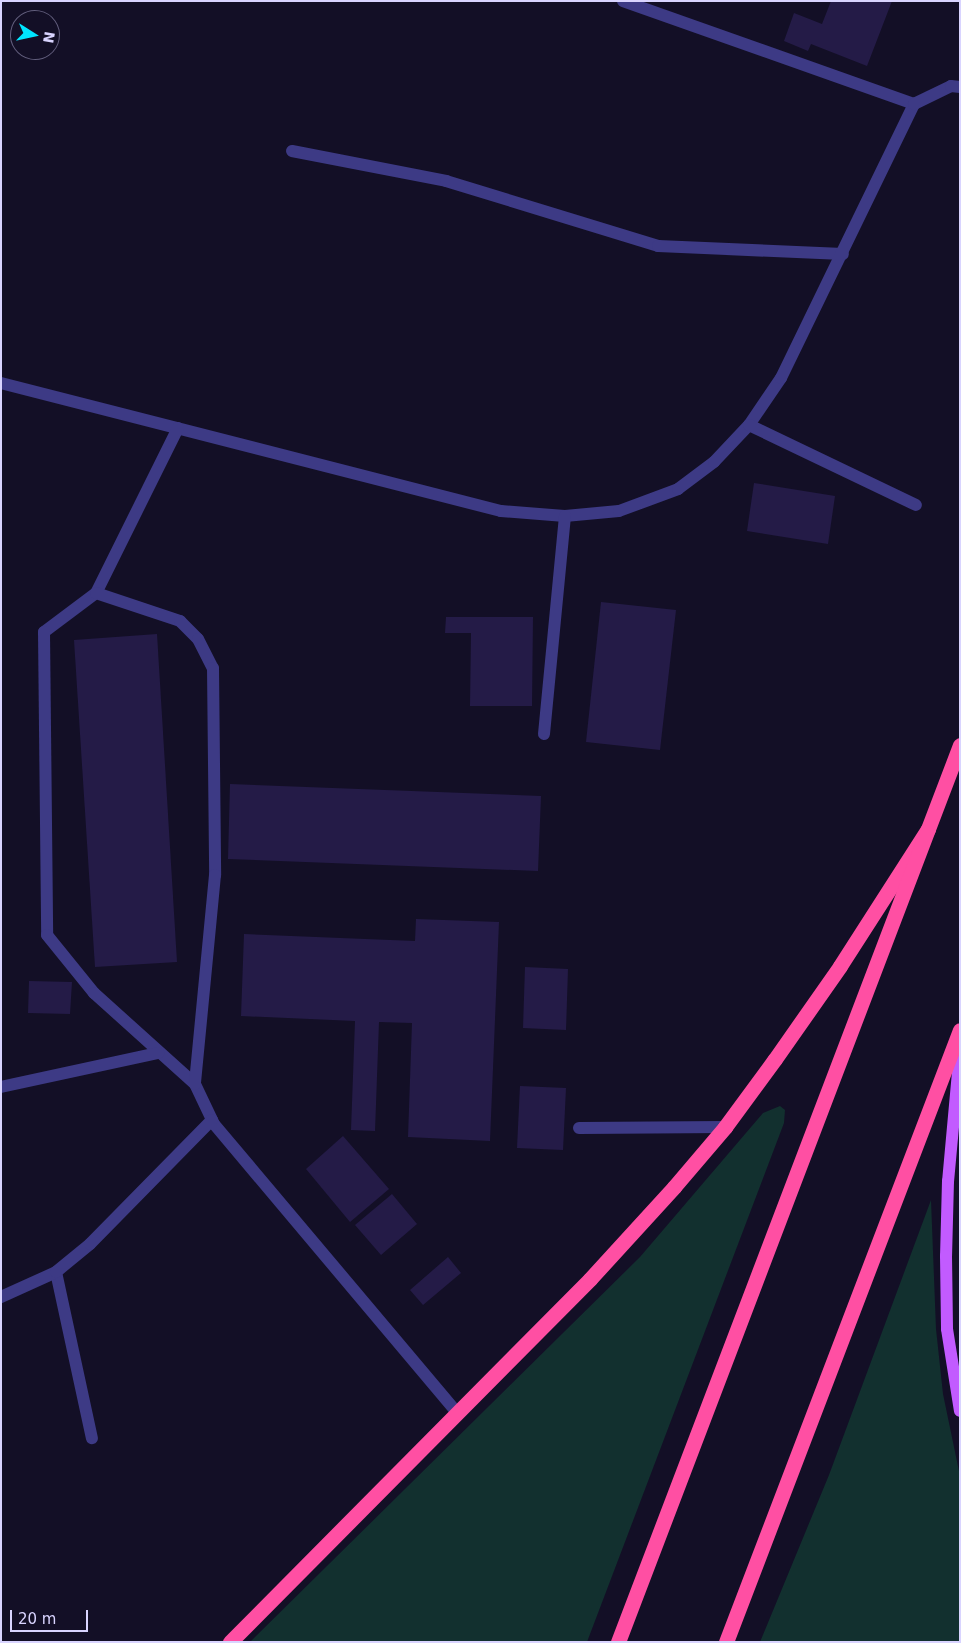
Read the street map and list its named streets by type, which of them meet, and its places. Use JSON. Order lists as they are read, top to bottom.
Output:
{
  "scale_bar": "20 m",
  "north": "right"
}
